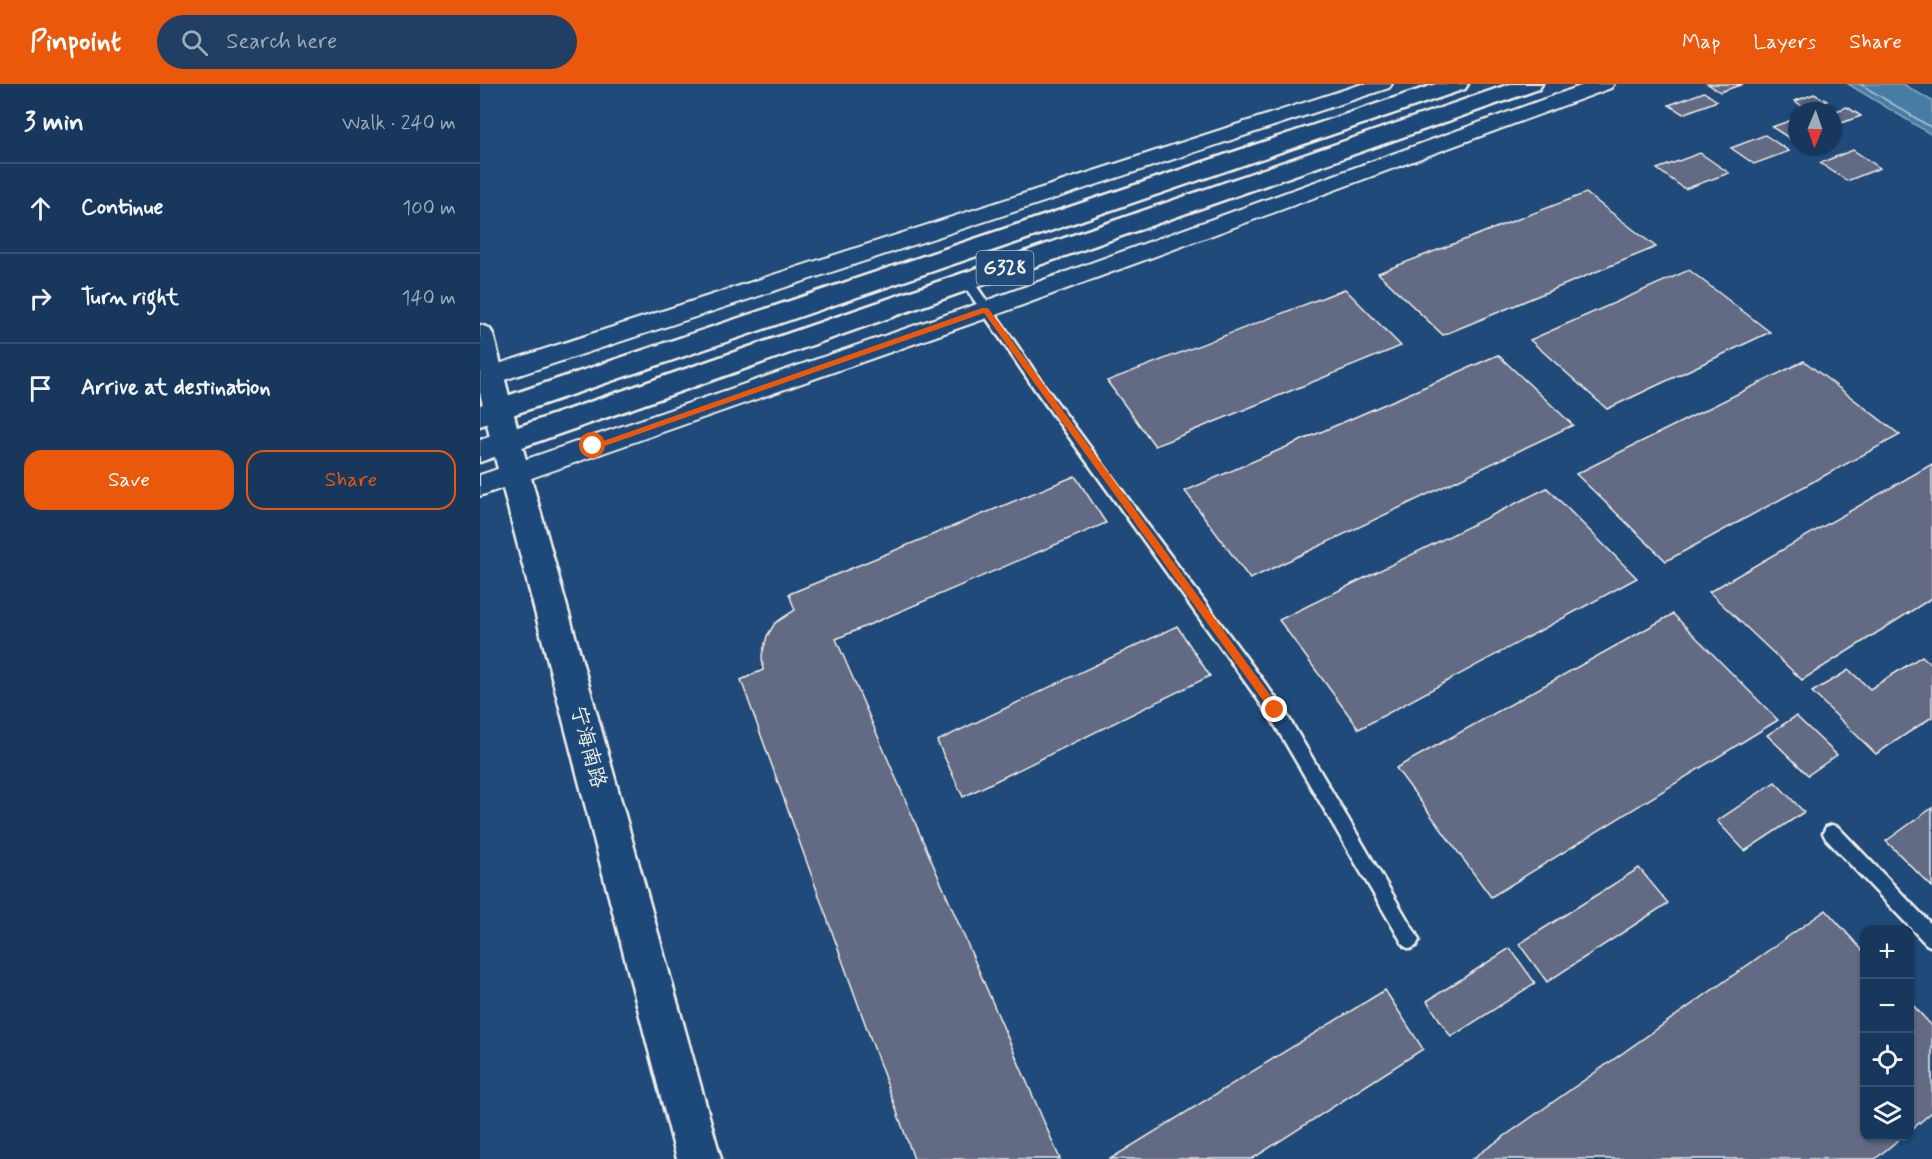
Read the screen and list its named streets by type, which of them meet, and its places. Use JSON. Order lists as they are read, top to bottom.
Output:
{
  "streets": {
    "main road": ["G328", "宁海南路"]
  },
  "crossings": [
    ["G328", "宁海南路"]
  ],
  "north": "bottom",
  "page": {
    "header": "Pinpoint",
    "search": "Search here",
    "nav": ["Map", "Layers", "Share"],
    "heading": ["3 min", "Walk · 240 m"],
    "list": [
      ["Continue", "100 m"],
      ["Turn right", "140 m"],
      "Arrive at destination"
    ],
    "buttons": ["Save", "Share"],
    "map_buttons": ["+", "−"]
  }
}
